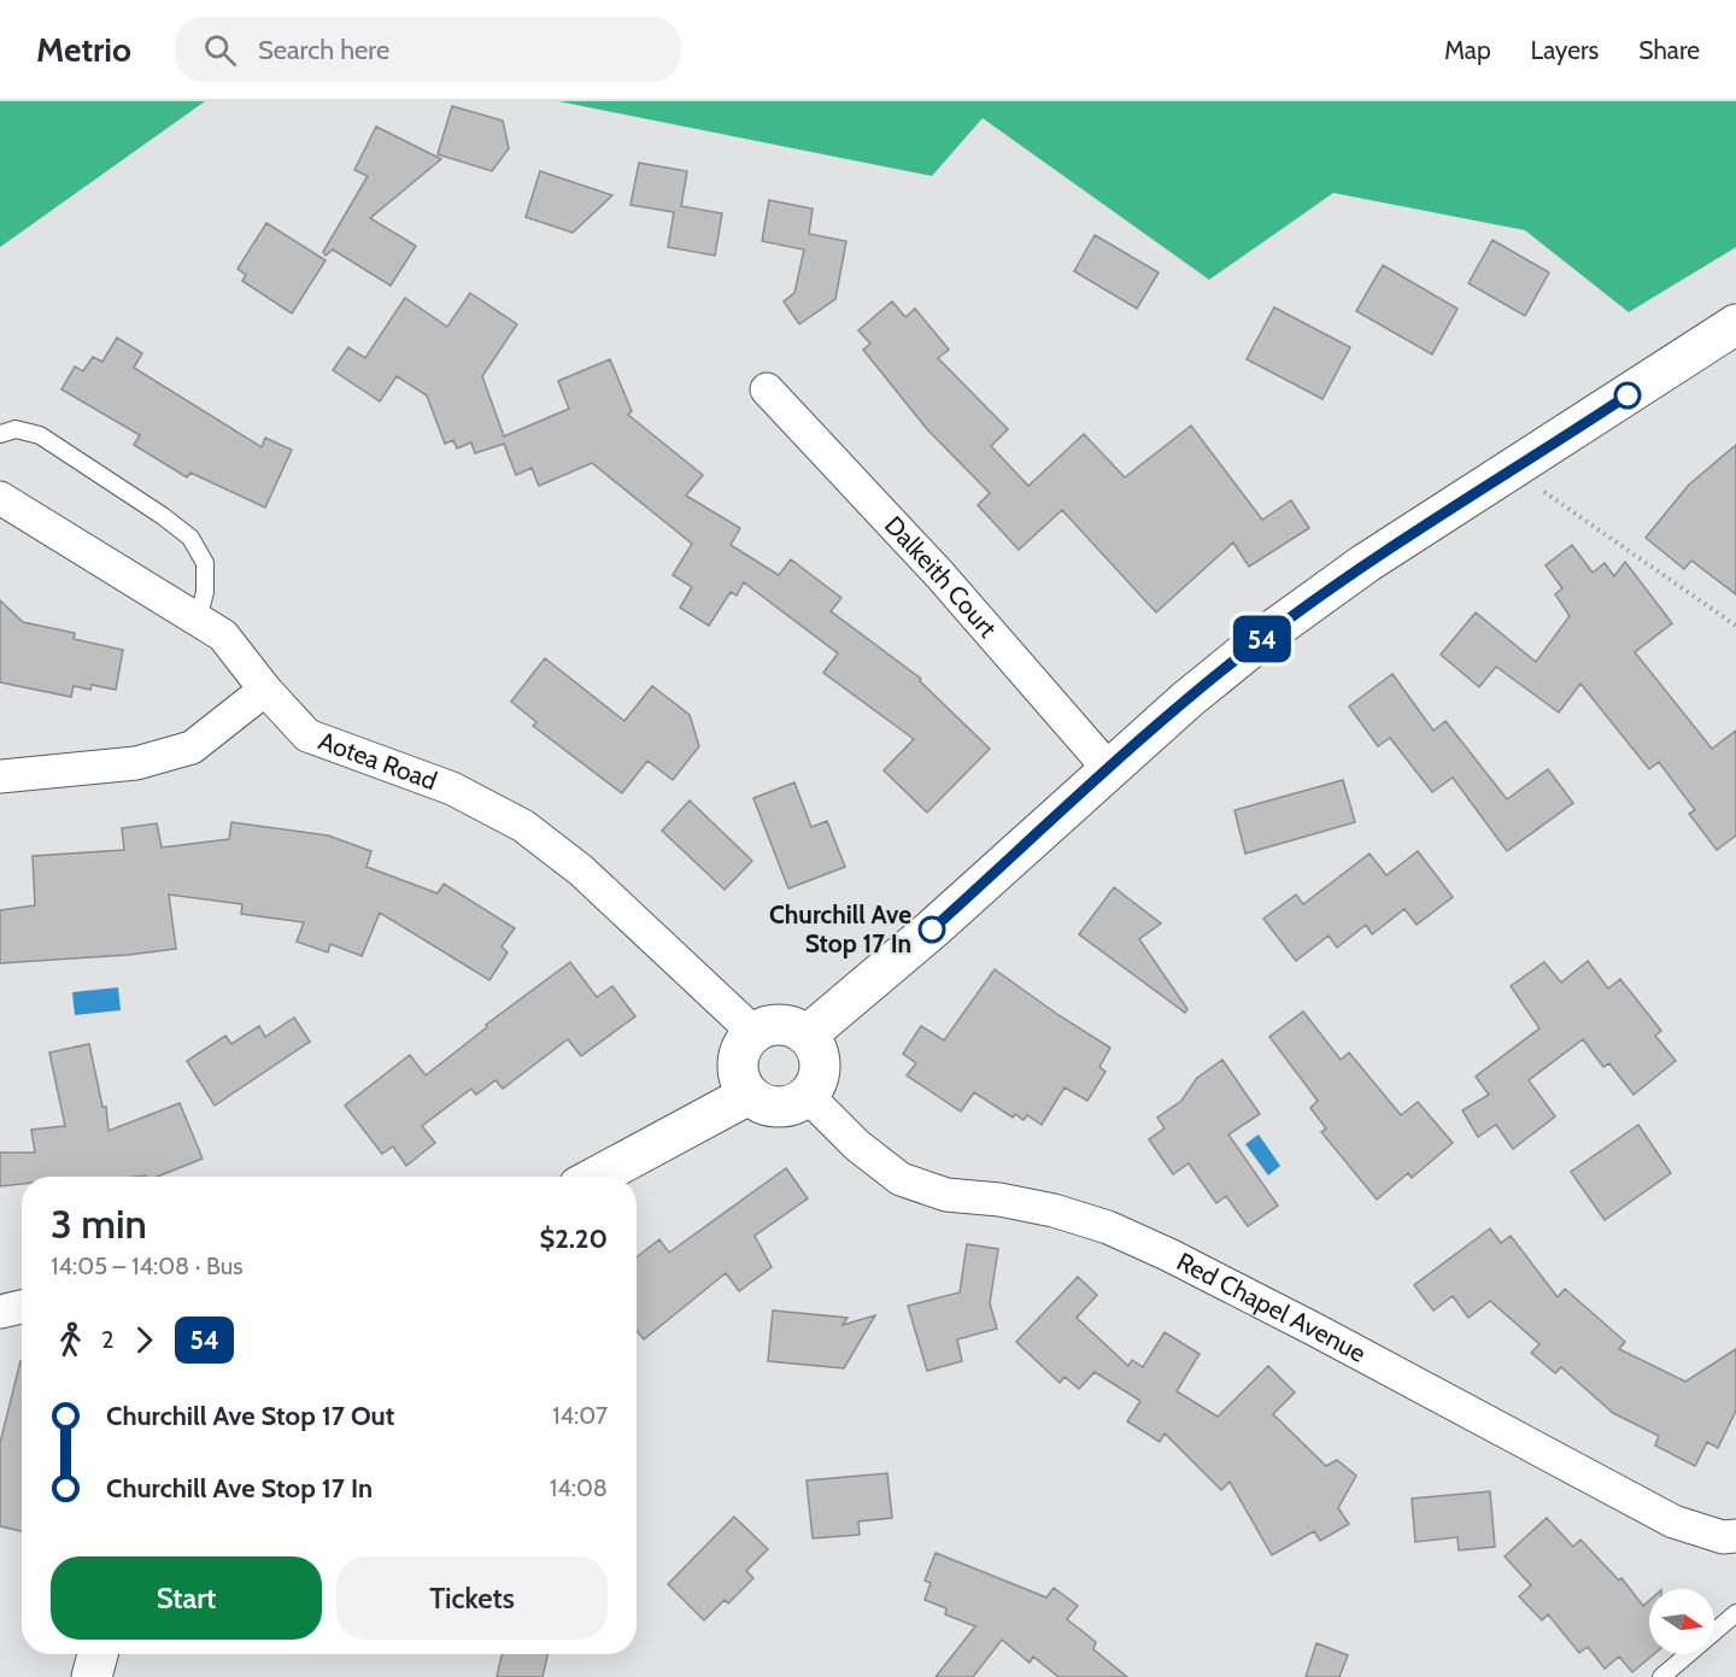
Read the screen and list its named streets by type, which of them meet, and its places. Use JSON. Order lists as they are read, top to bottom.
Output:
{
  "streets": {
    "street": ["Dalkeith Court", "Aotea Road", "Red Chapel Avenue"]
  },
  "crossings": [
    ["Aotea Road", "Red Chapel Avenue"]
  ],
  "places": ["Churchill Ave Stop 17 In"],
  "lines": ["bus line 54"],
  "north": "right",
  "page": {
    "header": "Metrio",
    "search": "Search here",
    "nav": ["Map", "Layers", "Share"],
    "on_map": "54",
    "heading": ["3 min", "14:05 – 14:08 · Bus", "$2.20"],
    "legs": ["2", "54"],
    "list": [
      {
        "name": "Churchill Ave Stop 17 Out",
        "value": "14:07"
      },
      {
        "name": "Churchill Ave Stop 17 In",
        "value": "14:08"
      }
    ],
    "buttons": ["Start", "Tickets"]
  }
}
